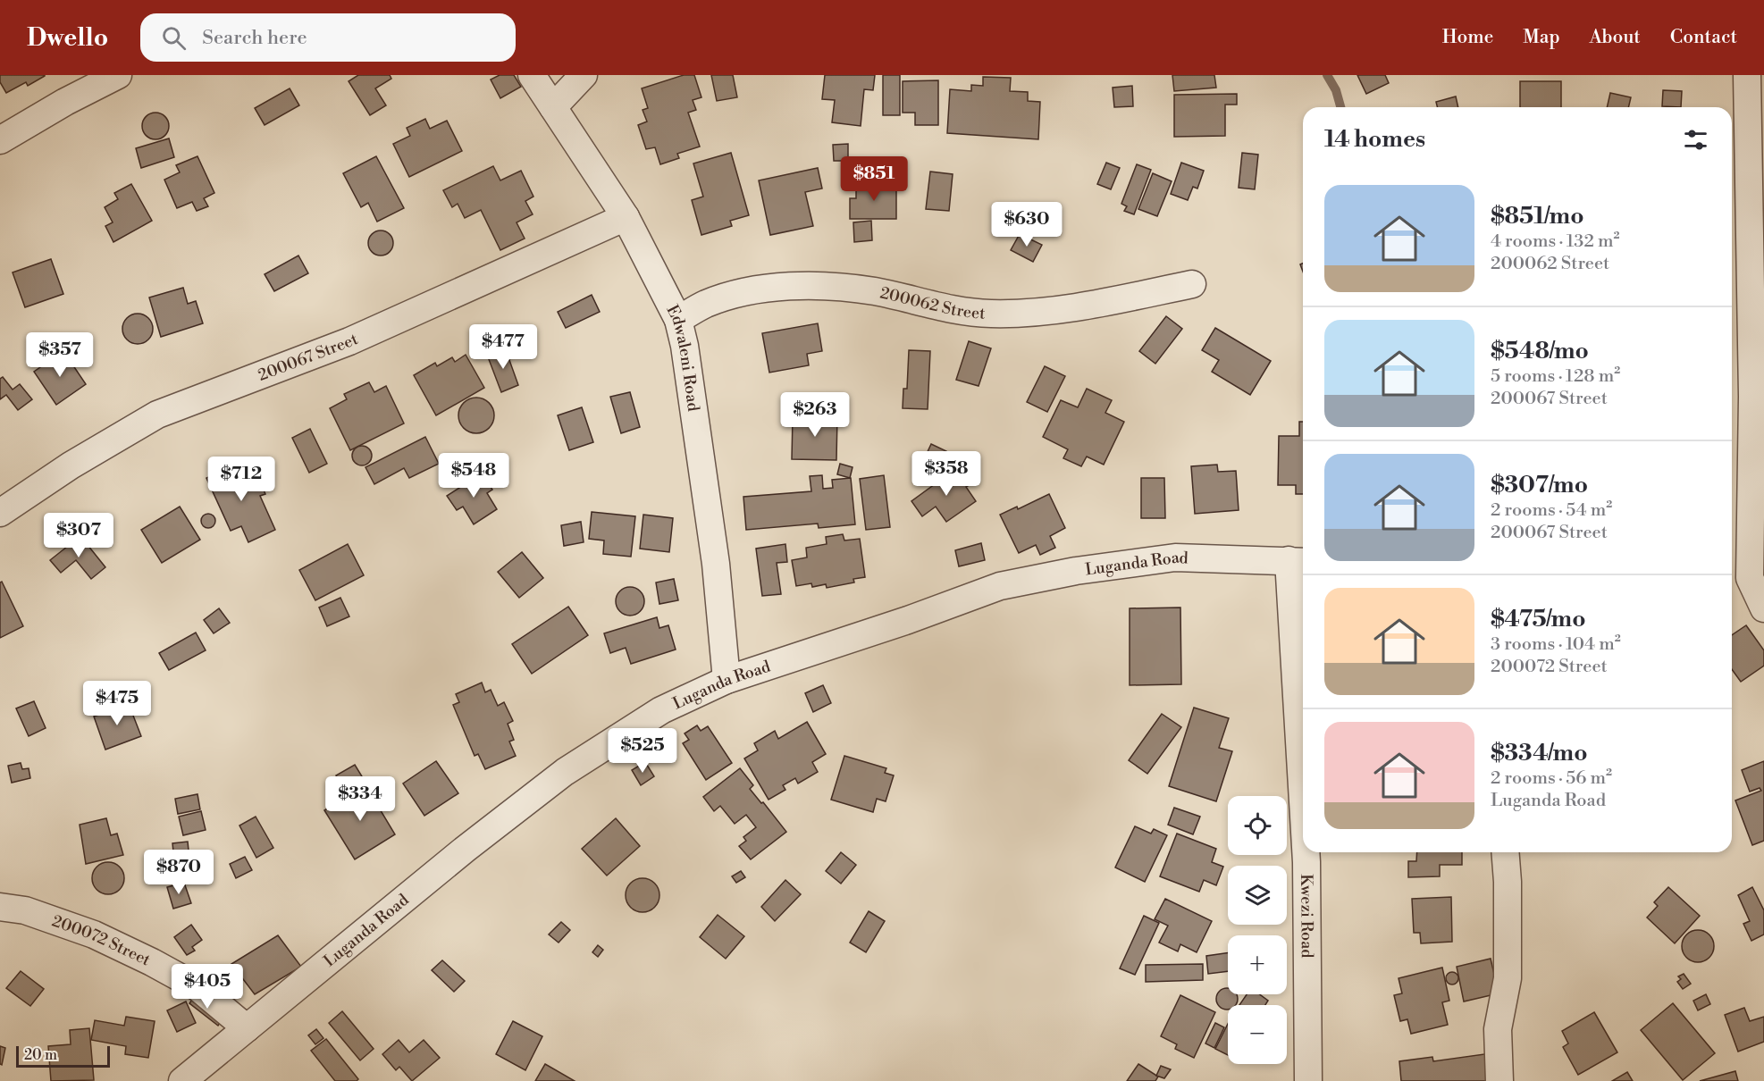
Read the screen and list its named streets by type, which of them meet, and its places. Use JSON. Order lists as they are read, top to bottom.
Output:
{
  "streets": {
    "street": [
      "200062 Street",
      "200067 Street",
      "Edwaleni Road",
      "Luganda Road",
      "Kwezi Road",
      "200072 Street"
    ]
  },
  "crossings": [
    ["200062 Street", "Edwaleni Road"],
    ["200067 Street", "Edwaleni Road"],
    ["Edwaleni Road", "Luganda Road"],
    ["Luganda Road", "Kwezi Road"],
    ["Luganda Road", "200072 Street"]
  ],
  "scale_bar": "20 m",
  "page": {
    "header": "Dwello",
    "search": "Search here",
    "nav": [
      "Home",
      "Map",
      "About",
      "Contact"
    ],
    "heading": "14 homes",
    "price": [
      "$851",
      "$630",
      "$477",
      "$357",
      "$263",
      "$358",
      "$548",
      "$712",
      "$307",
      "$475",
      "$525",
      "$334",
      "$870",
      "$405"
    ],
    "list": [
      {
        "name": "$851/mo",
        "note": "4 rooms · 132 m² · 200062 Street"
      },
      {
        "name": "$548/mo",
        "note": "5 rooms · 128 m² · 200067 Street"
      },
      {
        "name": "$307/mo",
        "note": "2 rooms · 54 m² · 200067 Street"
      },
      {
        "name": "$475/mo",
        "note": "3 rooms · 104 m² · 200072 Street"
      },
      {
        "name": "$334/mo",
        "note": "2 rooms · 56 m² · Luganda Road"
      }
    ],
    "map_buttons": ["+", "−"],
    "scale": "20 m"
  }
}
